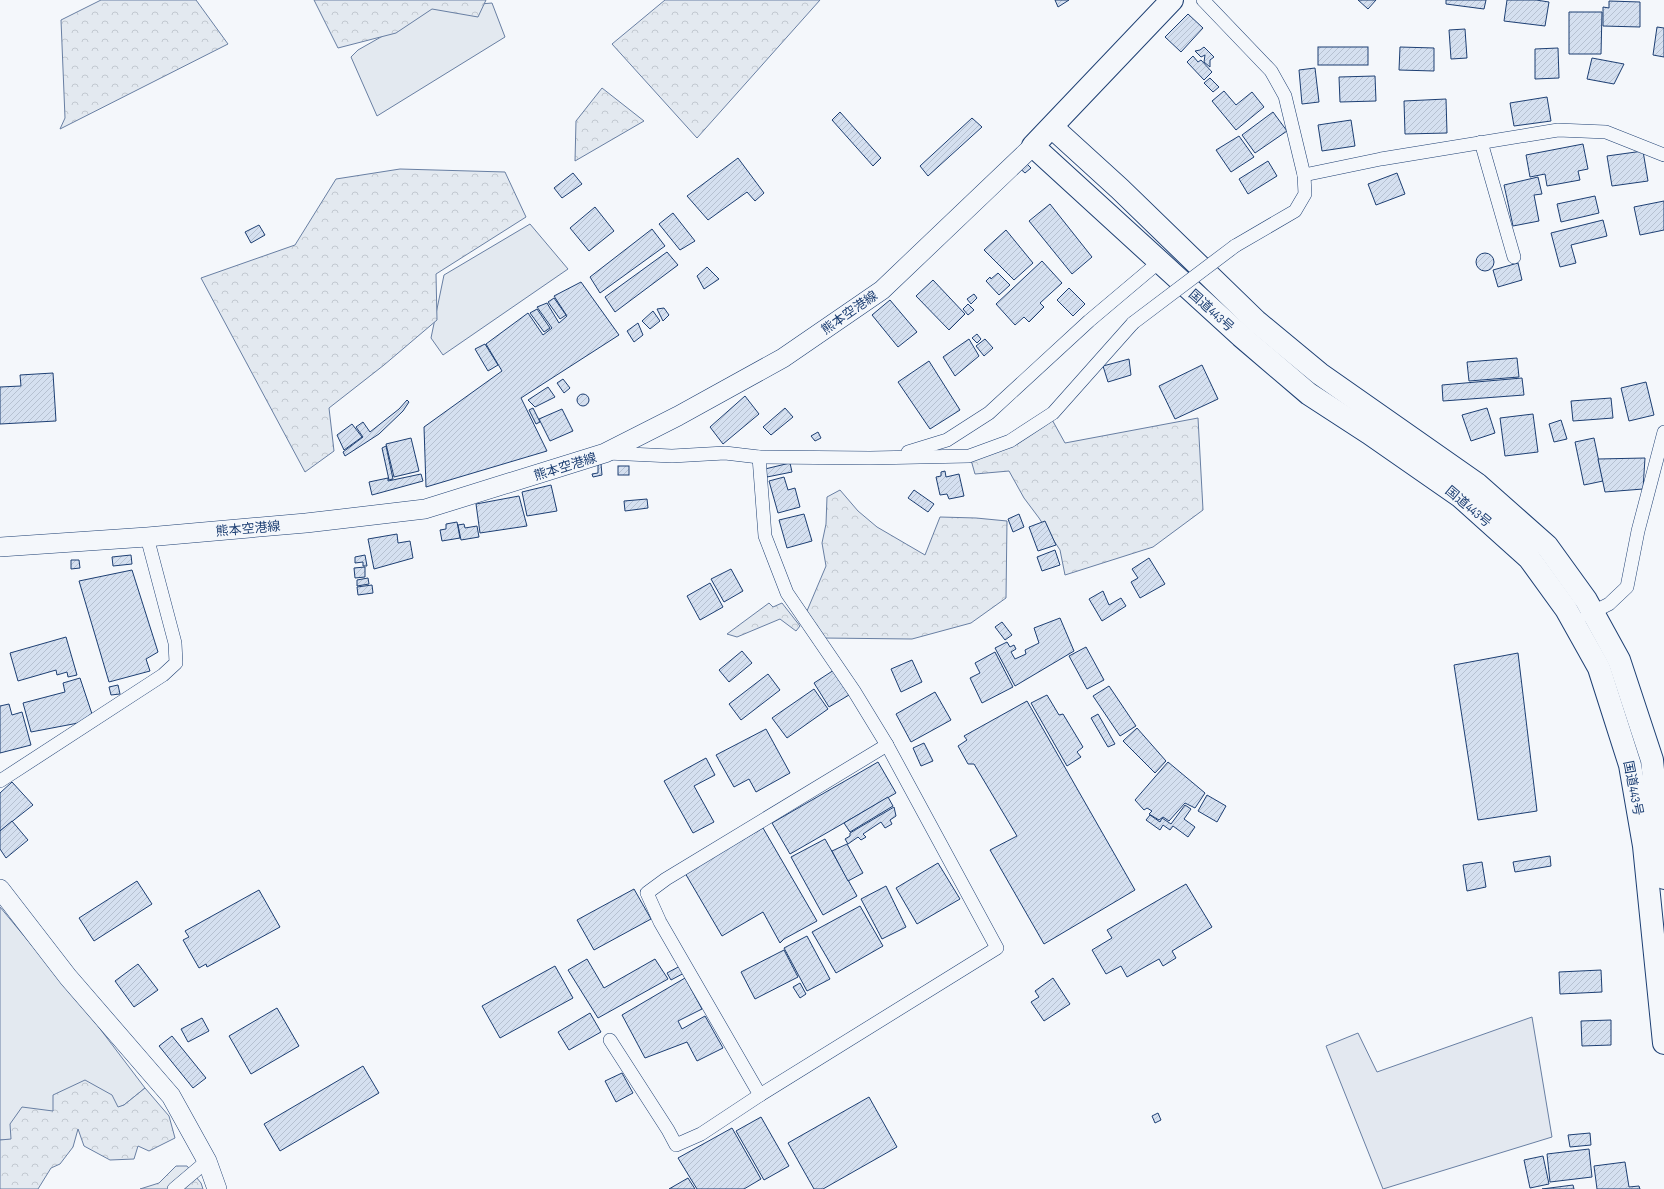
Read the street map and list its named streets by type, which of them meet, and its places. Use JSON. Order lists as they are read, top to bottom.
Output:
{
  "streets": {
    "highway": ["国道443号"],
    "main road": ["熊本空港線"]
  },
  "crossings": [
    ["国道443号", "熊本空港線"]
  ]
}
